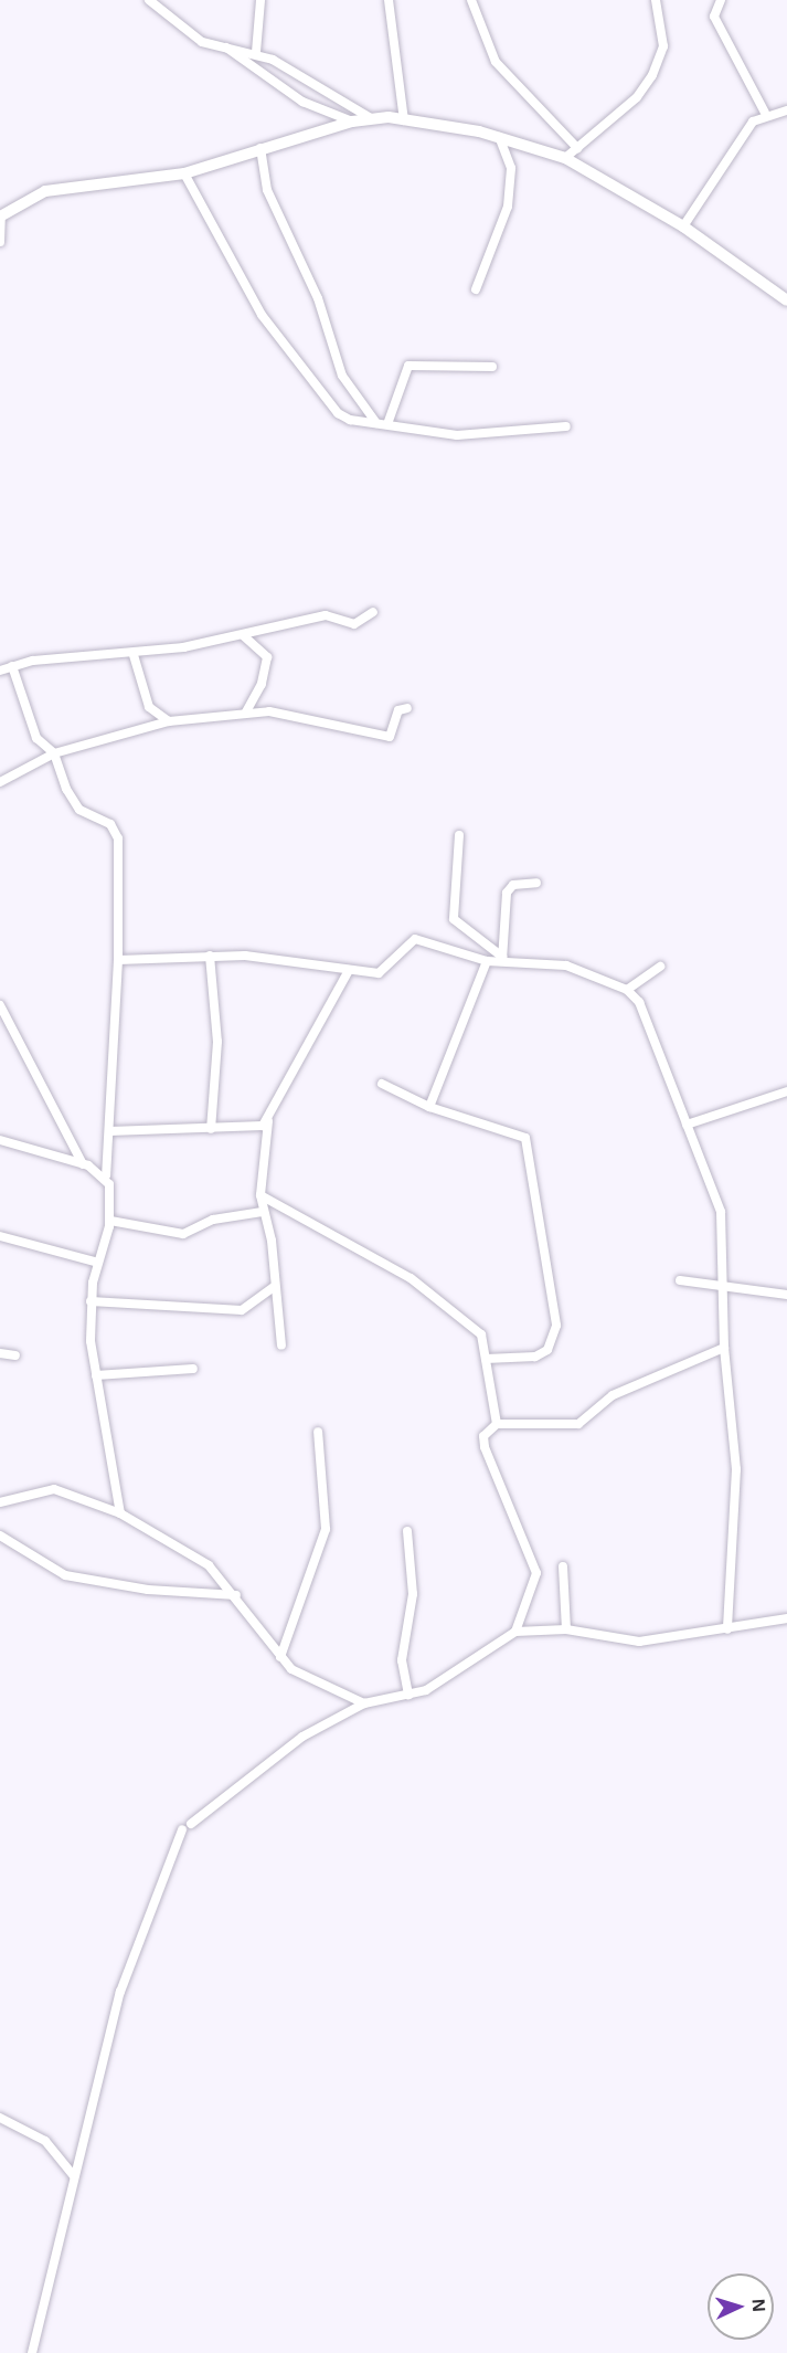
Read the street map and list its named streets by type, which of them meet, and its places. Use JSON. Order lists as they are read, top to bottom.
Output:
{
  "north": "right"
}
